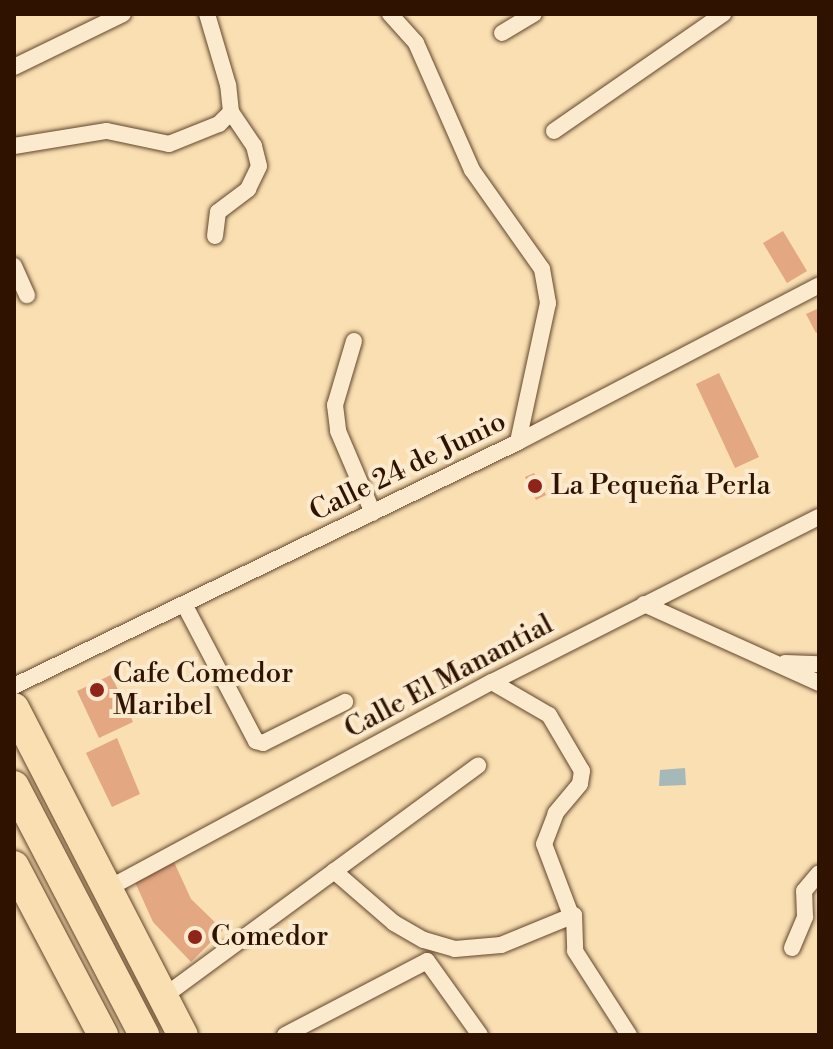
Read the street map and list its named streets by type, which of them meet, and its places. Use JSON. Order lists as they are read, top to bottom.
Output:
{
  "streets": {
    "street": ["Calle 24 de Junio", "Calle El Manantial"]
  },
  "places": ["La Pequeña Perla", "Cafe Comedor Maribel", "Comedor"]
}
